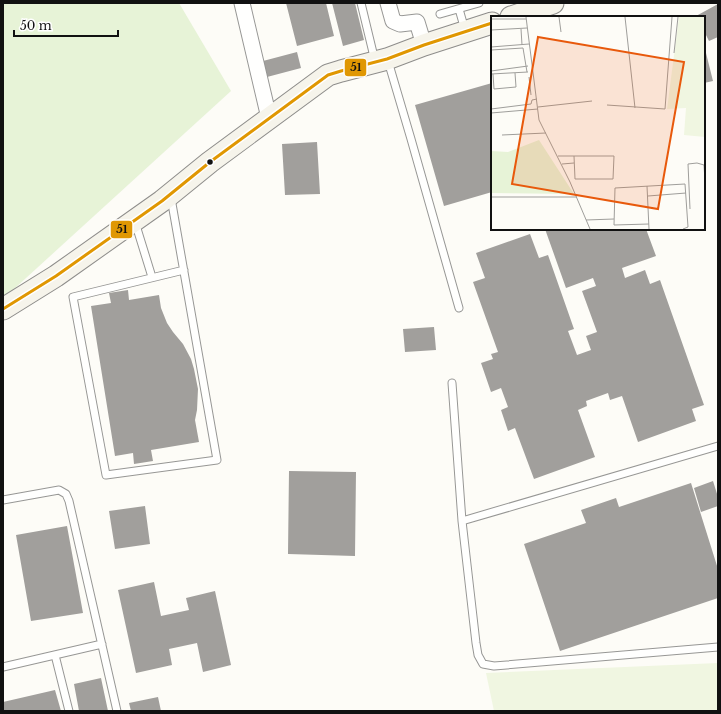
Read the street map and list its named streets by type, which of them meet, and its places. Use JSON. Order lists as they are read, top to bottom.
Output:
{
  "lines": ["transit line 51"],
  "scale_bar": "50 m"
}
